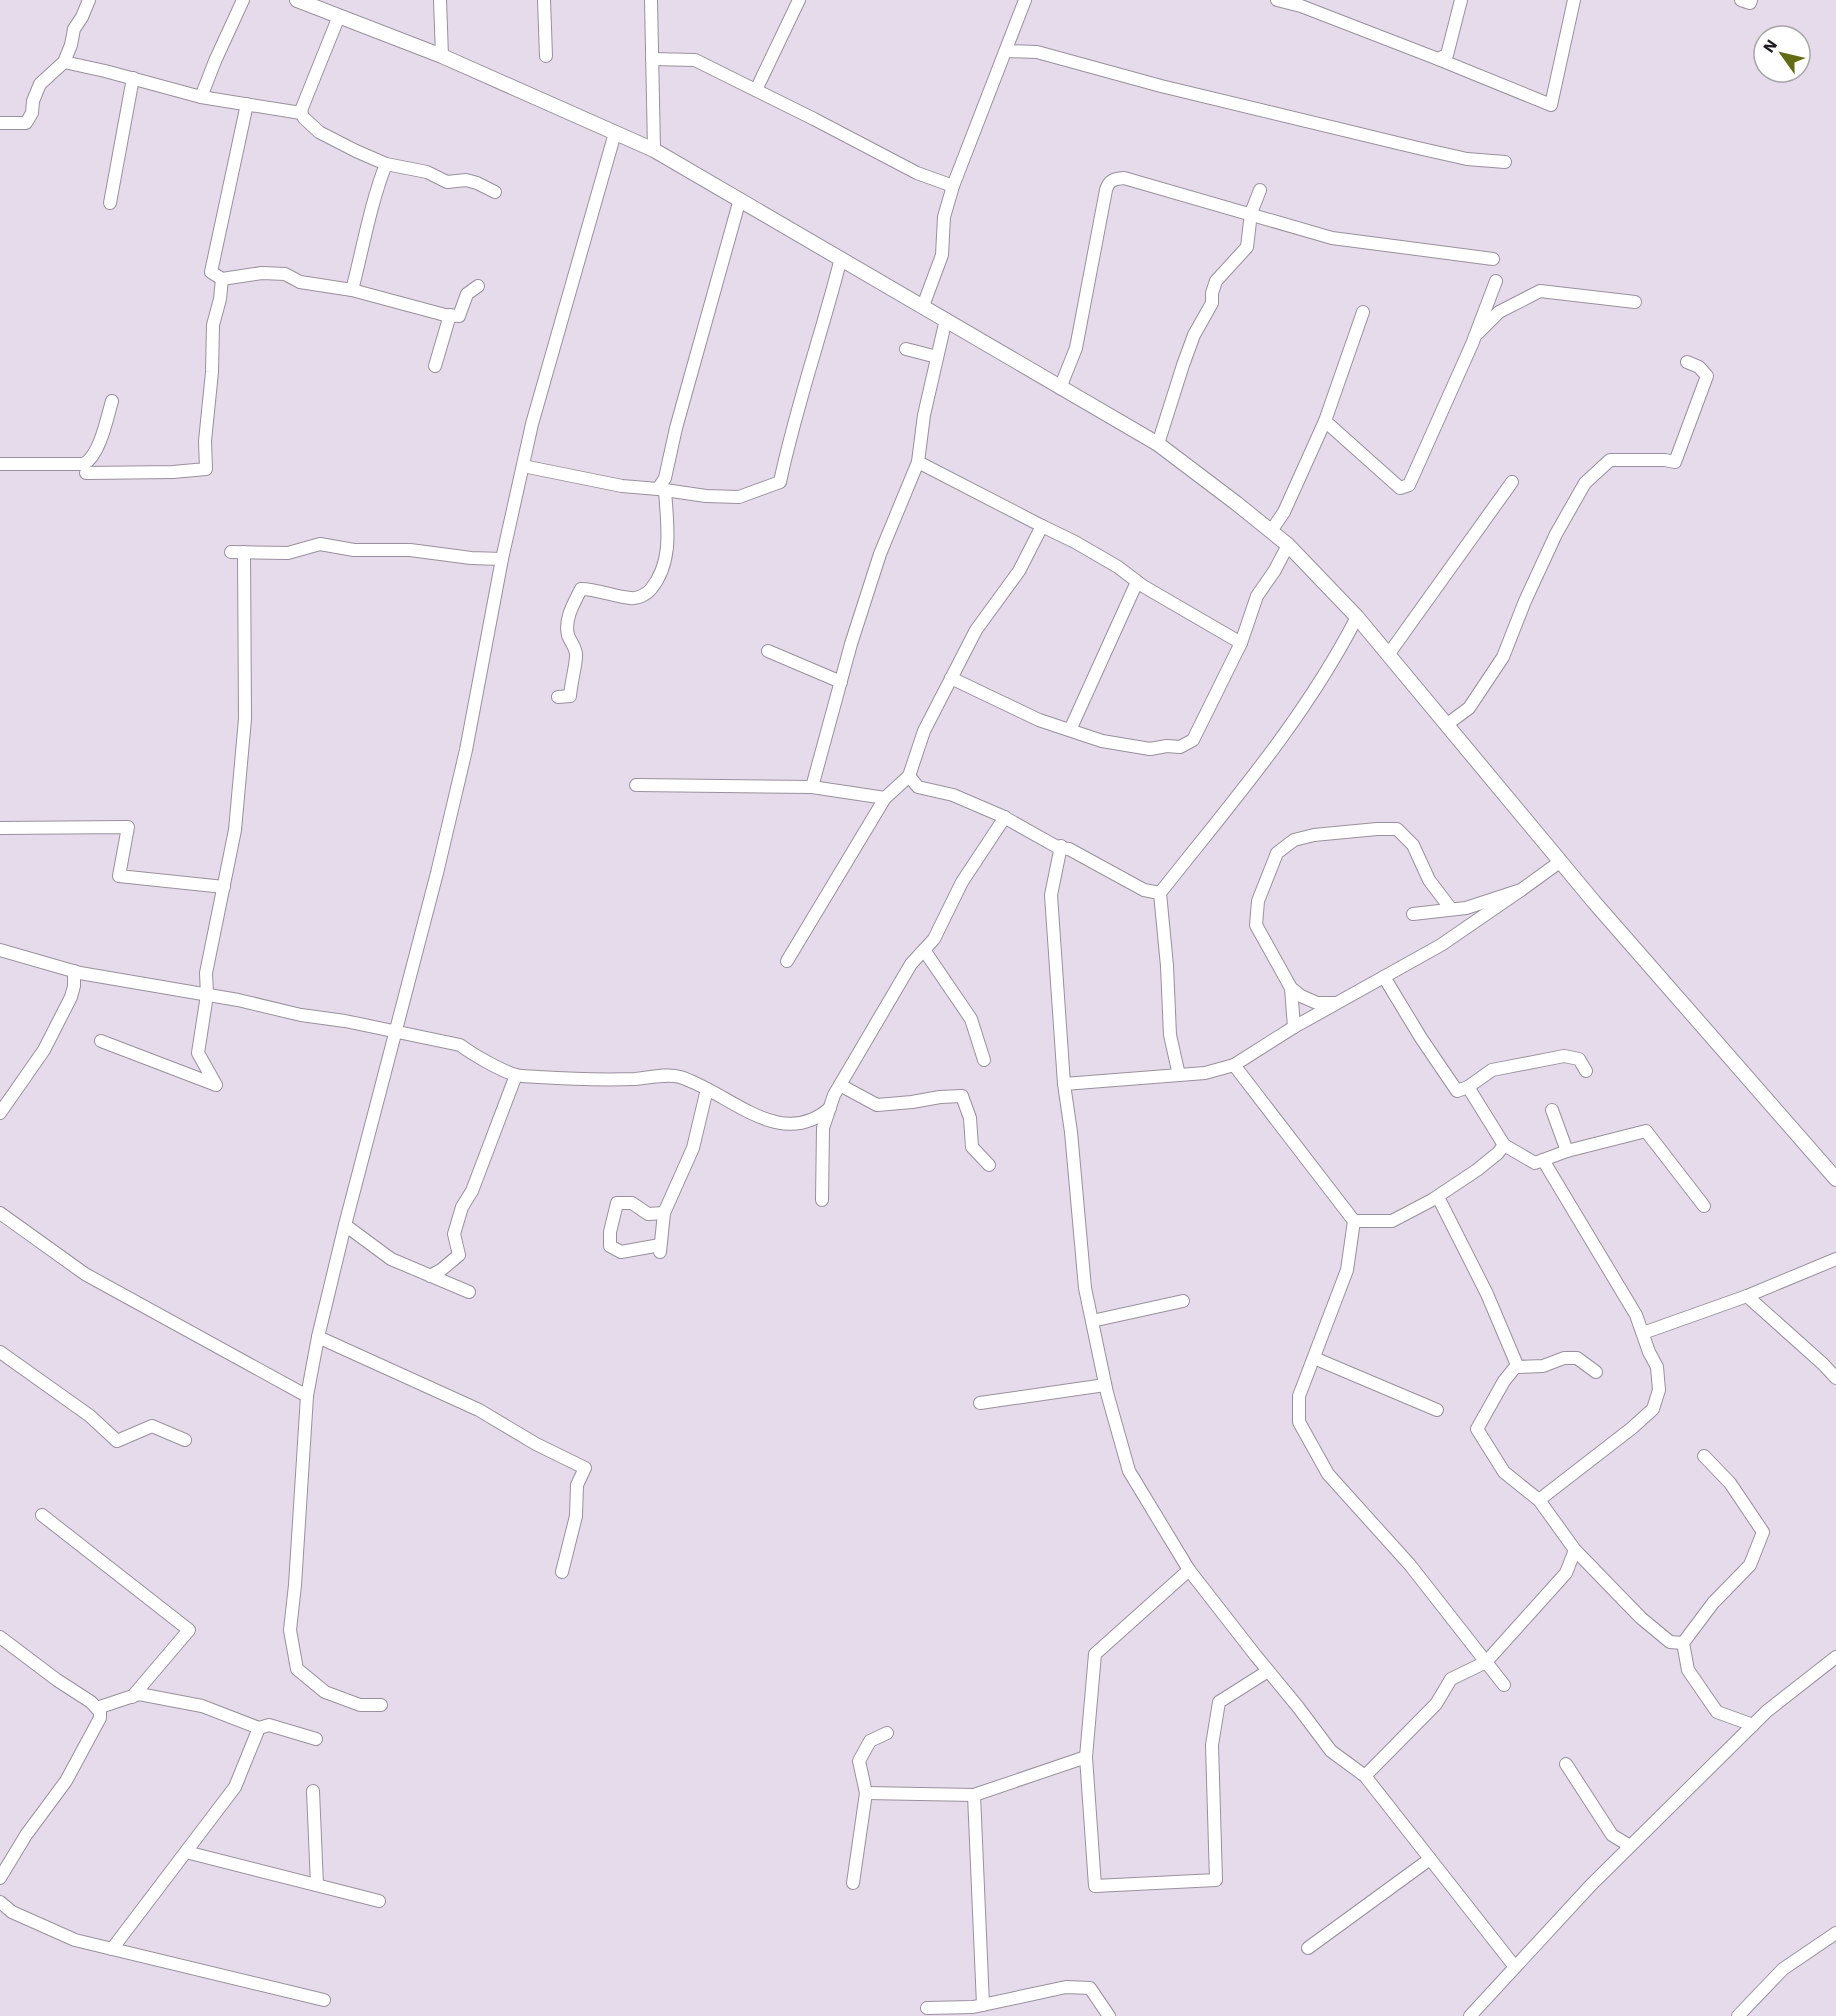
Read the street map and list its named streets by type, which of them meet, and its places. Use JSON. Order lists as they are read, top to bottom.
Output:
{
  "north": "top left"
}
